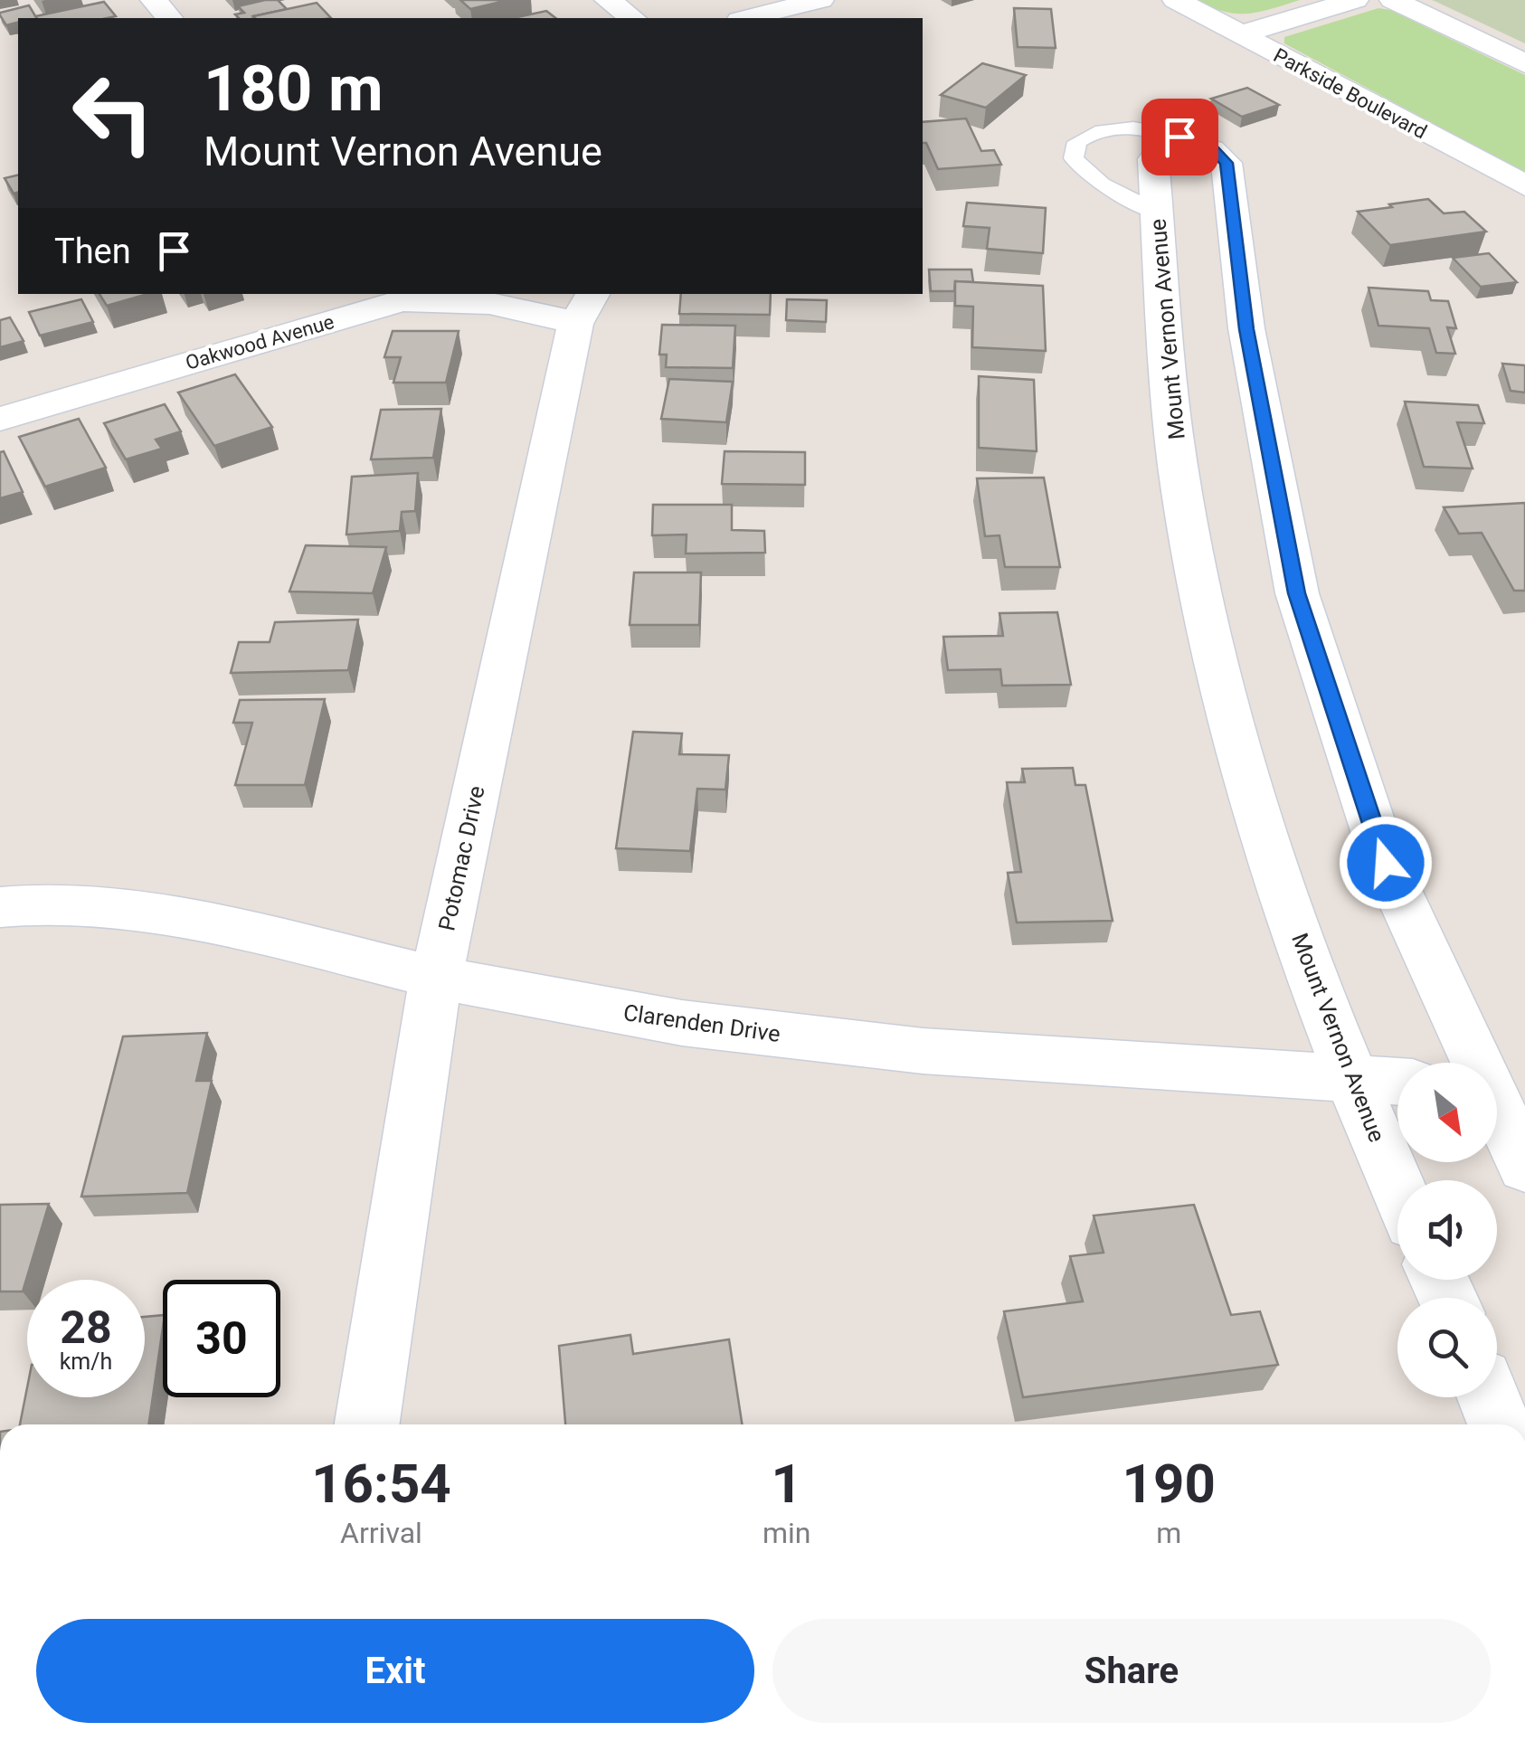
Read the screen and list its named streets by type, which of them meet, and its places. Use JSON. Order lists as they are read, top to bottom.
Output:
{
  "streets": {
    "street": [
      "Parkside Boulevard",
      "Mount Vernon Avenue",
      "Oakwood Avenue",
      "Potomac Drive",
      "Clarenden Drive"
    ]
  },
  "crossings": [
    ["Mount Vernon Avenue", "Clarenden Drive"],
    ["Oakwood Avenue", "Potomac Drive"],
    ["Potomac Drive", "Clarenden Drive"]
  ],
  "north": "bottom right",
  "page": {
    "turn": ["180 m", "Mount Vernon Avenue"],
    "then": "Then",
    "speed": "28 km/h",
    "limit": "30",
    "eta": [
      "16:54",
      "Arrival",
      "1",
      "min",
      "190",
      "m"
    ],
    "buttons": ["Exit", "Share"]
  }
}
